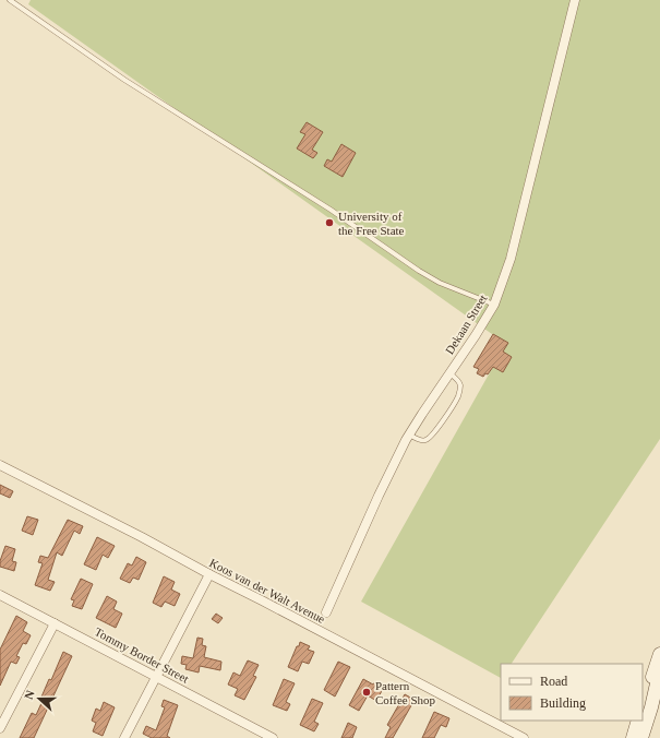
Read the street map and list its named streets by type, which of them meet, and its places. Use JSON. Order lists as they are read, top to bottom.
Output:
{
  "streets": {
    "street": ["Dekaan Street", "Koos van der Walt Avenue", "Tommy Border Street"]
  },
  "places": ["University of the Free State", "Pattern Coffee Shop"],
  "legend": ["Road", "Building"],
  "north": "left"
}
